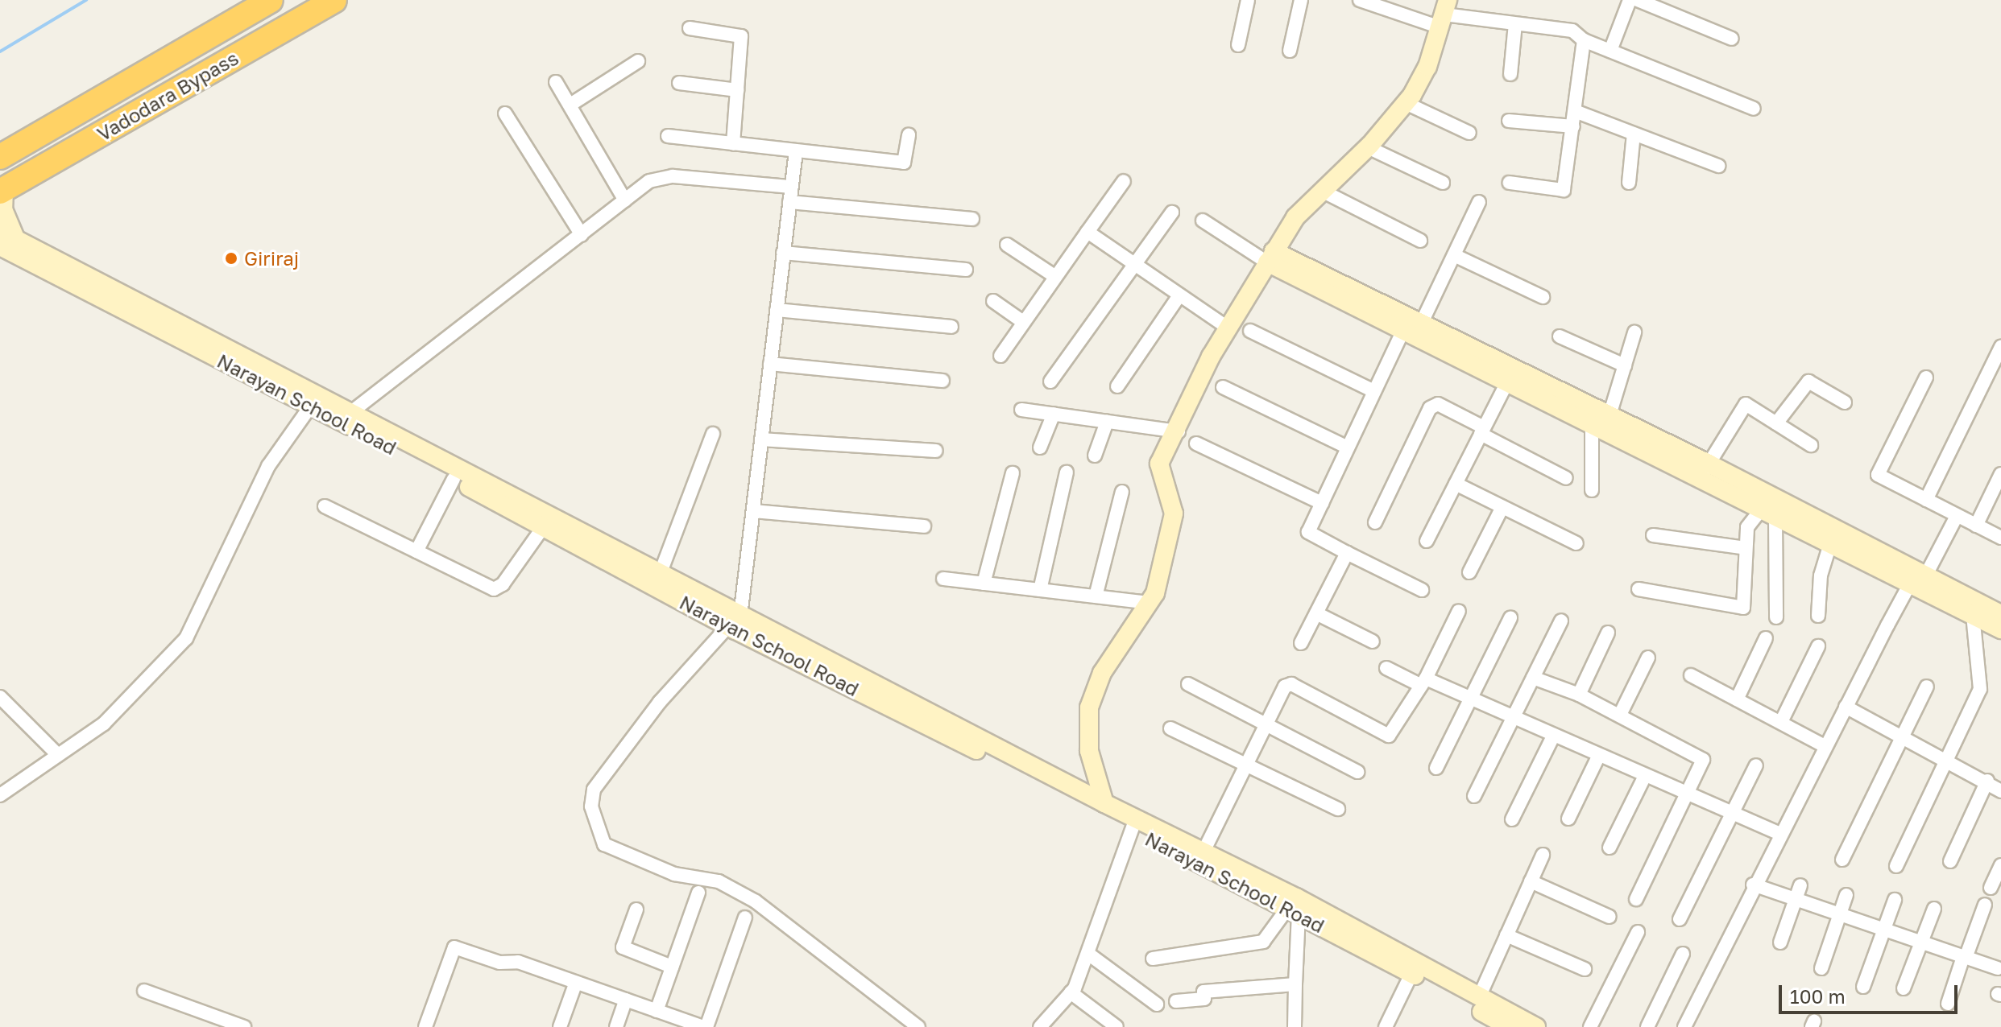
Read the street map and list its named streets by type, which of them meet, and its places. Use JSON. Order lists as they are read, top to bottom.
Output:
{
  "streets": {
    "highway": ["Vadodara Bypass"],
    "street": ["Narayan School Road"]
  },
  "places": ["Giriraj"],
  "scale_bar": "100 m"
}
